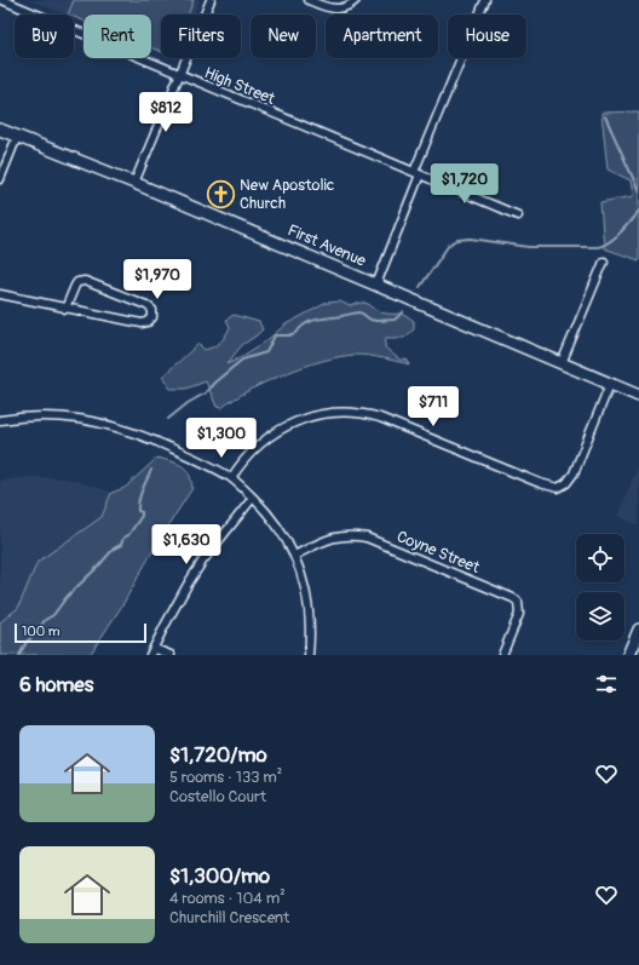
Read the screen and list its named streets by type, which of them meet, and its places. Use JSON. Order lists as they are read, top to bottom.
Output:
{
  "streets": {
    "main road": ["First Avenue"],
    "street": ["High Street", "Coyne Street"]
  },
  "places": {
    "church": ["New Apostolic Church"]
  },
  "scale_bar": "100 m",
  "page": {
    "chip": [
      "Buy",
      "Rent",
      "Filters",
      "New",
      "Apartment",
      "House"
    ],
    "price": [
      "$812",
      "$1,720",
      "$1,970",
      "$711",
      "$1,300",
      "$1,630"
    ],
    "scale": "100 m",
    "heading": "6 homes",
    "list": [
      {
        "name": "$1,720/mo",
        "note": "5 rooms · 133 m² · Costello Court"
      },
      {
        "name": "$1,300/mo",
        "note": "4 rooms · 104 m² · Churchill Crescent"
      }
    ]
  }
}
